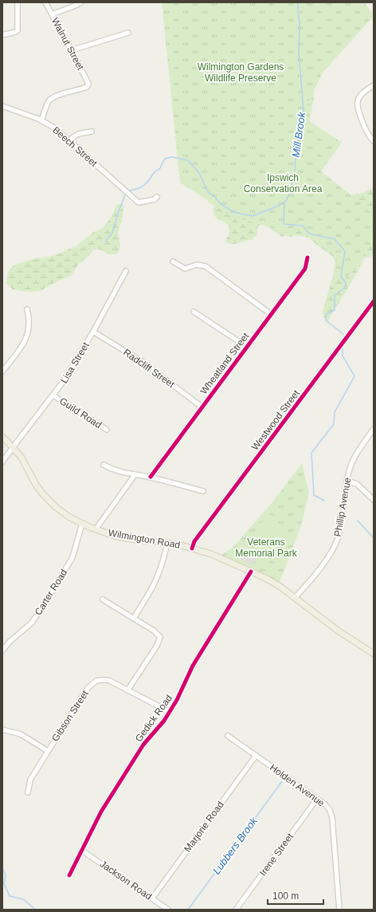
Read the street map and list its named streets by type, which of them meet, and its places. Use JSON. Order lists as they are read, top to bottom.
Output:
{
  "streets": {
    "main road": ["Wilmington Road"],
    "street": [
      "Walnut Street",
      "Beech Street",
      "Lisa Street",
      "Wheatland Street",
      "Radcliff Street",
      "Guild Road",
      "Westwood Street",
      "Phillip Avenue",
      "Carter Road",
      "Gibson Street",
      "Gedick Road",
      "Holden Avenue",
      "Marjorie Road",
      "Irene Street",
      "Jackson Road"
    ]
  },
  "crossings": [
    ["Walnut Street", "Beech Street"],
    ["Lisa Street", "Radcliff Street"],
    ["Lisa Street", "Guild Road"],
    ["Lisa Street", "Wilmington Road"],
    ["Wheatland Street", "Radcliff Street"],
    ["Westwood Street", "Wilmington Road"],
    ["Phillip Avenue", "Wilmington Road"],
    ["Wilmington Road", "Carter Road"],
    ["Wilmington Road", "Gedick Road"],
    ["Gibson Street", "Gedick Road"],
    ["Gedick Road", "Jackson Road"],
    ["Holden Avenue", "Marjorie Road"],
    ["Holden Avenue", "Irene Street"],
    ["Marjorie Road", "Jackson Road"]
  ],
  "water": ["Mill Brook", "Lubbers Brook"],
  "parks": ["Wilmington Gardens Wildlife Preserve", "Ipswich Conservation Area", "Veterans Memorial Park"],
  "scale_bar": "100 m"
}
